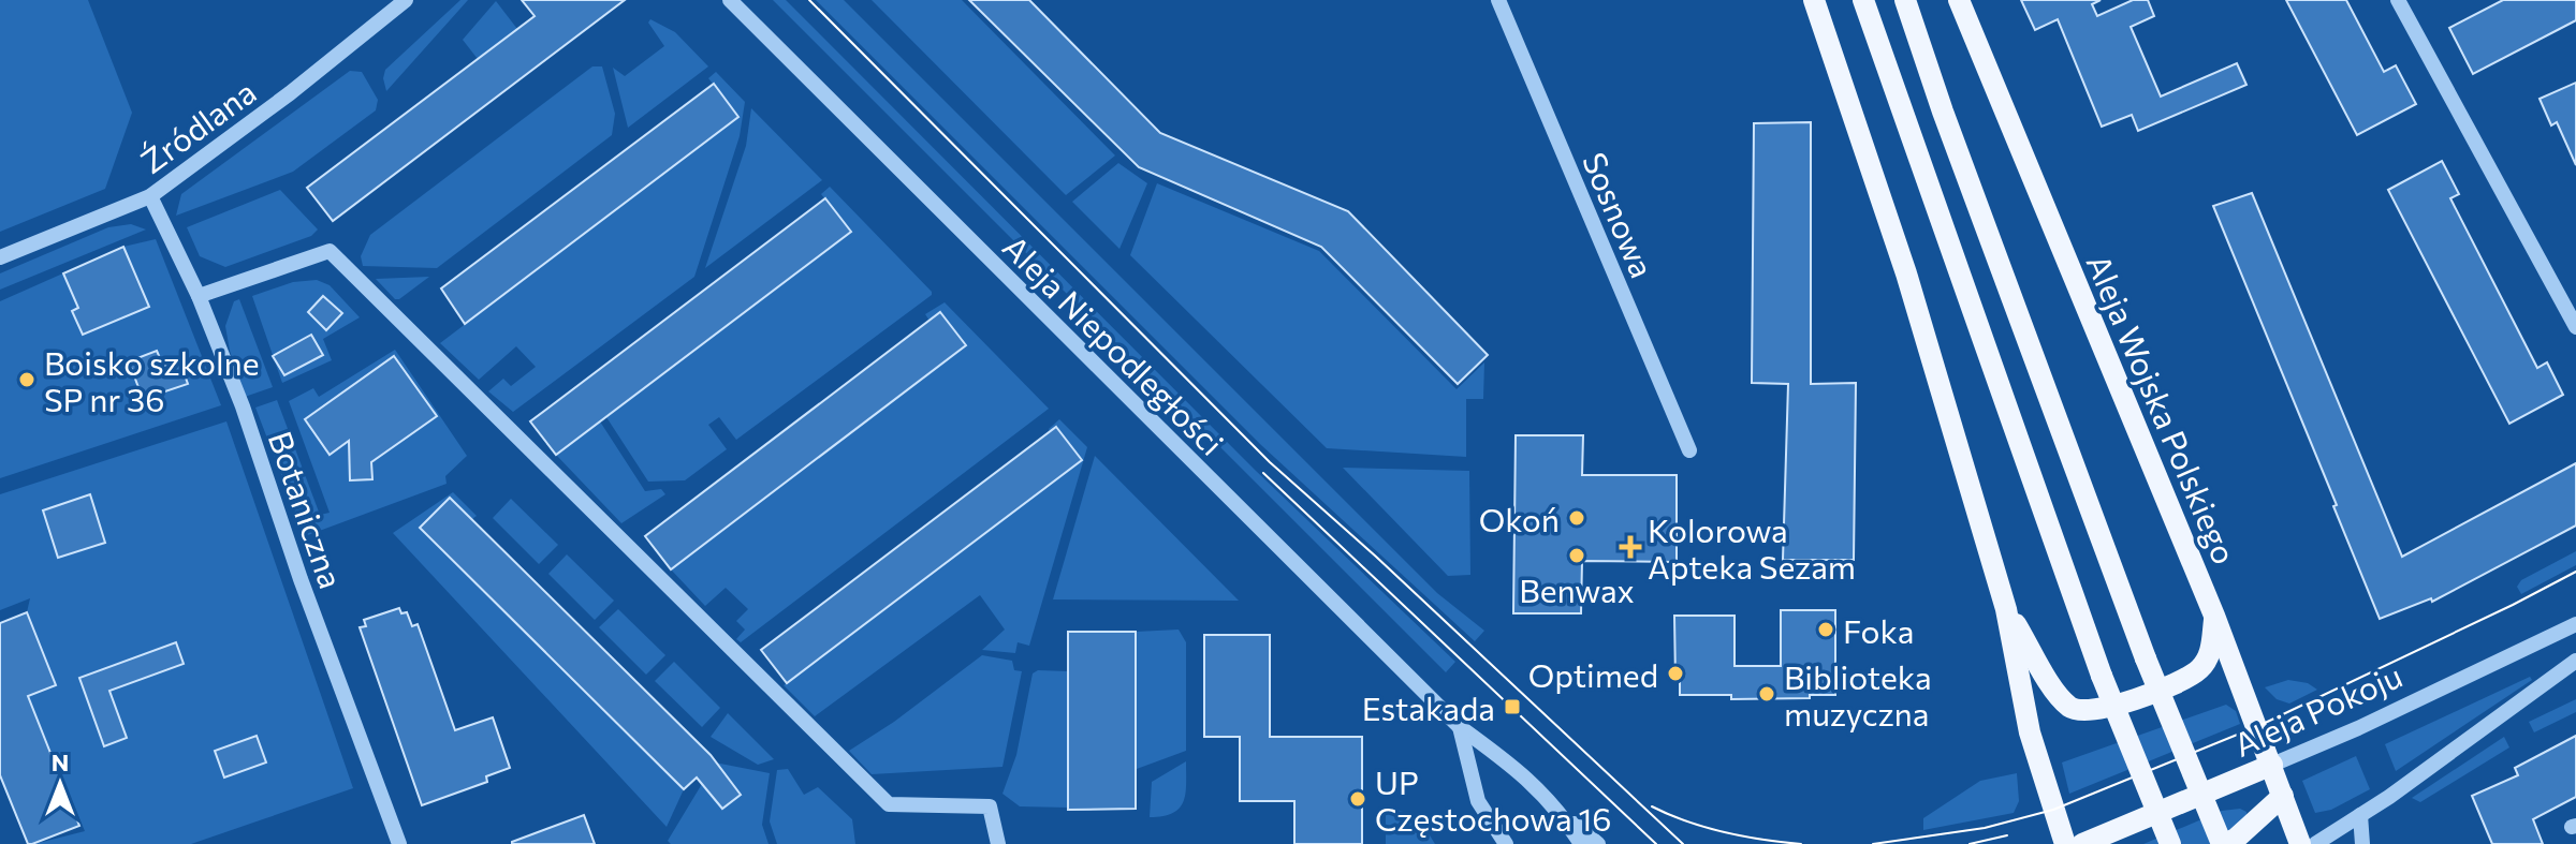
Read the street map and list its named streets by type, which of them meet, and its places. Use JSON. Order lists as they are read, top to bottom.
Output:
{
  "streets": {
    "main road": ["Aleja Wojska Polskiego", "Aleja Pokoju"],
    "street": [
      "Źródlana",
      "Sosnowa",
      "Aleja Niepodległości",
      "Botaniczna"
    ]
  },
  "crossings": [
    ["Źródlana", "Botaniczna"],
    ["Aleja Wojska Polskiego", "Aleja Pokoju"]
  ],
  "places": {
    "other": [
      "Boisko szkolne SP nr 36",
      "Okoń",
      "Benwax",
      "Foka",
      "Optimed",
      "Biblioteka muzyczna",
      "UP Częstochowa 16"
    ],
    "health": ["Kolorowa Apteka Sezam"],
    "transit": ["Estakada"]
  },
  "north": "top"
}
